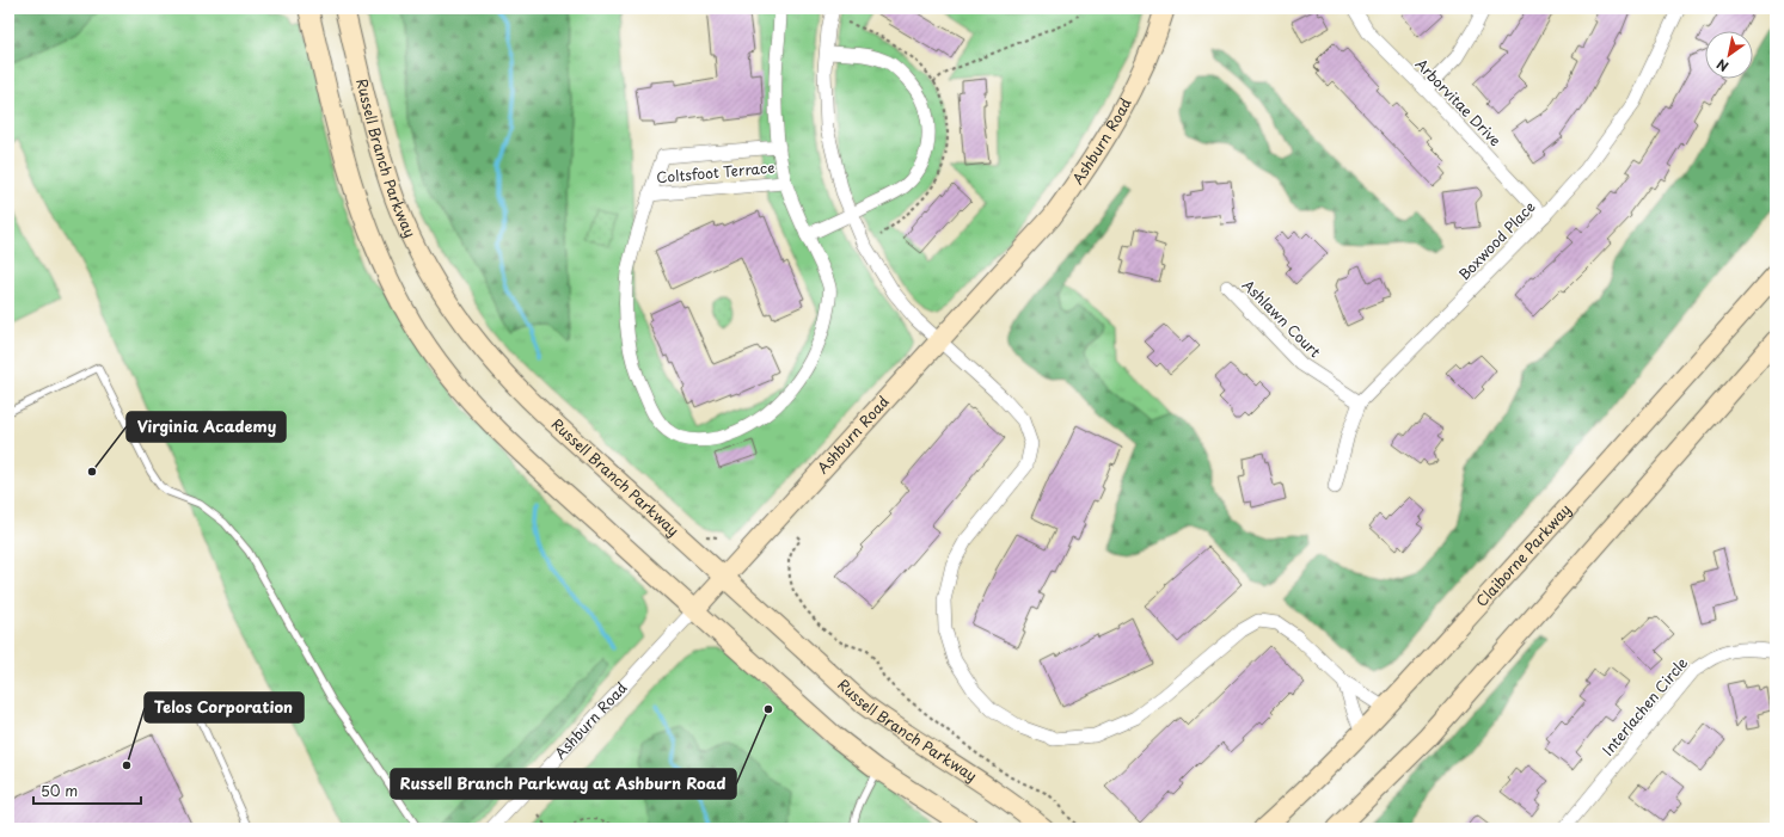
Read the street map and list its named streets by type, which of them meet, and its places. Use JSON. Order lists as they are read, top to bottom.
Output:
{
  "streets": {
    "main road": ["Ashburn Road", "Russell Branch Parkway", "Claiborne Parkway"],
    "street": [
      "Arborvitae Drive",
      "Coltsfoot Terrace",
      "Boxwood Place",
      "Ashlawn Court",
      "Interlachen Circle"
    ]
  },
  "crossings": [
    ["Arborvitae Drive", "Boxwood Place"],
    ["Ashburn Road", "Russell Branch Parkway"],
    ["Boxwood Place", "Ashlawn Court"]
  ],
  "places": ["Virginia Academy", "Russell Branch Parkway at Ashburn Road", "Telos Corporation"],
  "scale_bar": "50 m",
  "north": "bottom left"
}
